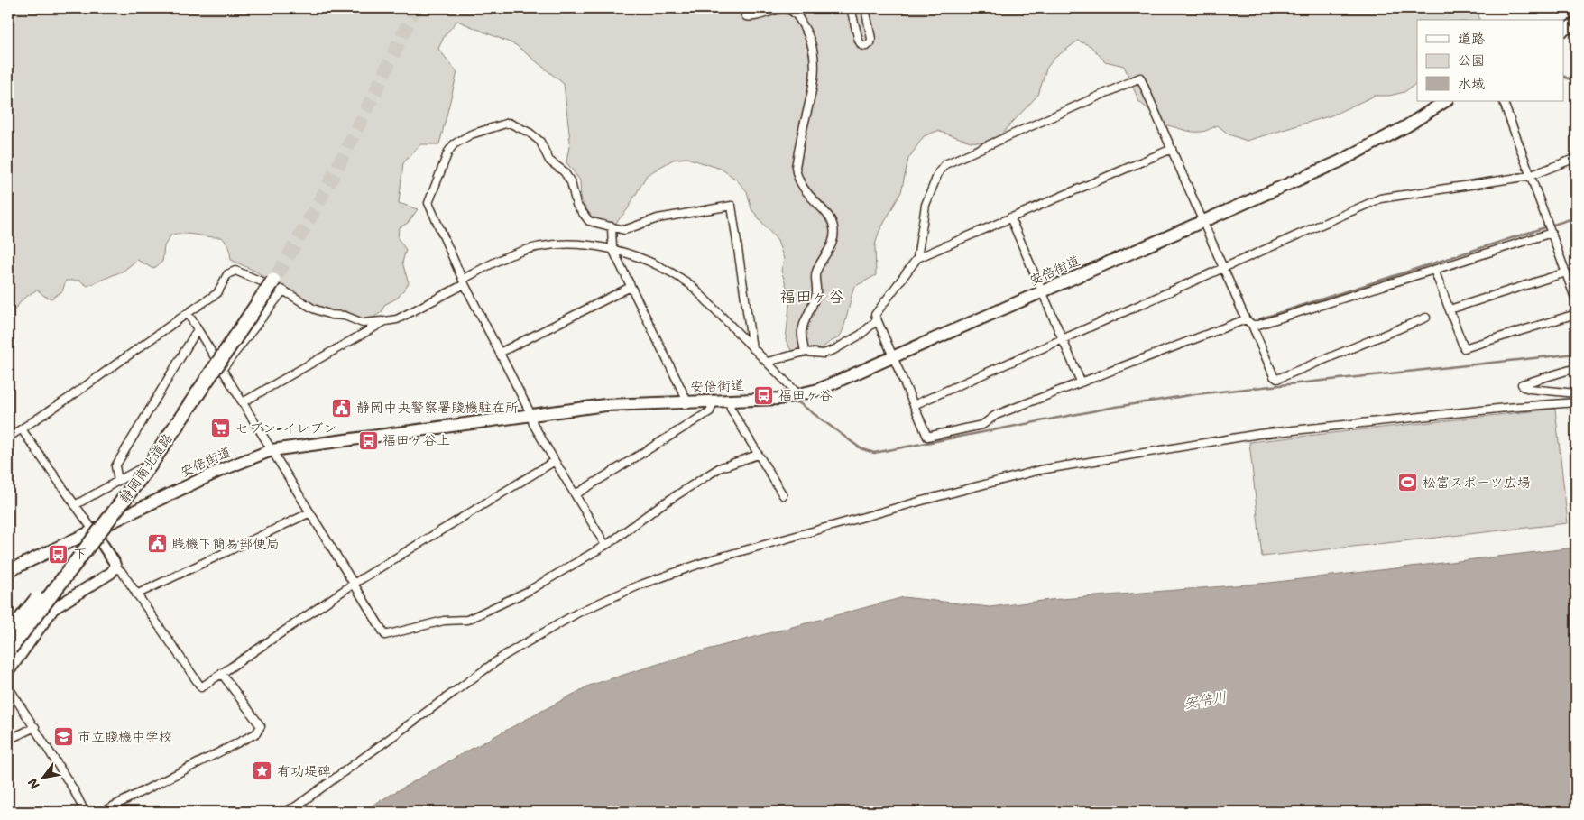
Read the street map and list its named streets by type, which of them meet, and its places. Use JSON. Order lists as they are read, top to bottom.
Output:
{
  "streets": {
    "highway": ["静岡南北道路"],
    "main road": ["安倍街道"]
  },
  "districts": ["福田ヶ谷"],
  "water": ["安倍川"],
  "places": {
    "bus stop": ["福田ヶ谷", "福田ヶ谷上", "下"],
    "public building": ["静岡中央警察署賤機駐在所", "賎機下簡易郵便局"],
    "supermarket": ["セブン-イレブン"],
    "sports": ["松富スポーツ広場"],
    "school or university": ["市立賤機中学校"],
    "place": ["有功堤碑"]
  },
  "legend": ["道路", "公園", "水域"],
  "north": "bottom left"
}
